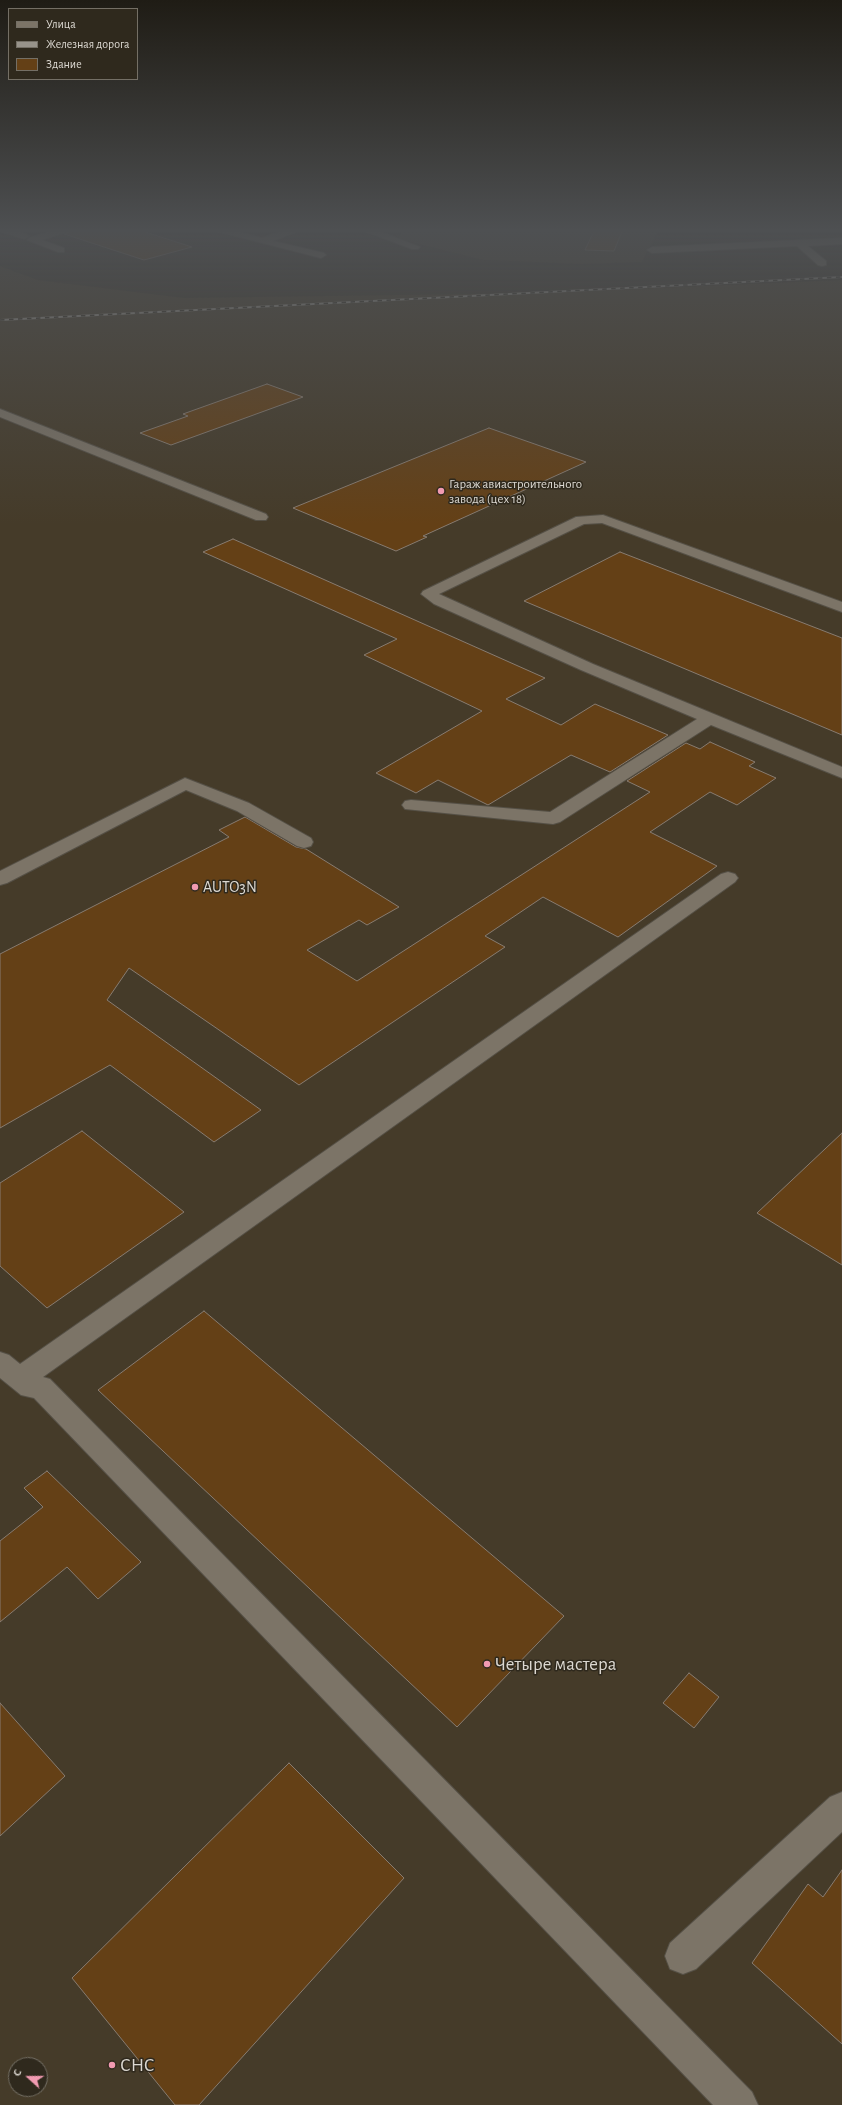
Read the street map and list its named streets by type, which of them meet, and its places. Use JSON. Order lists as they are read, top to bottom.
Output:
{
  "places": [
    "Гараж авиастроительного завода (цех 18)",
    "AUTO3N",
    "Четыре мастера",
    "СНС"
  ],
  "legend": ["Улица", "Железная дорога", "Здание"],
  "north": "left"
}
